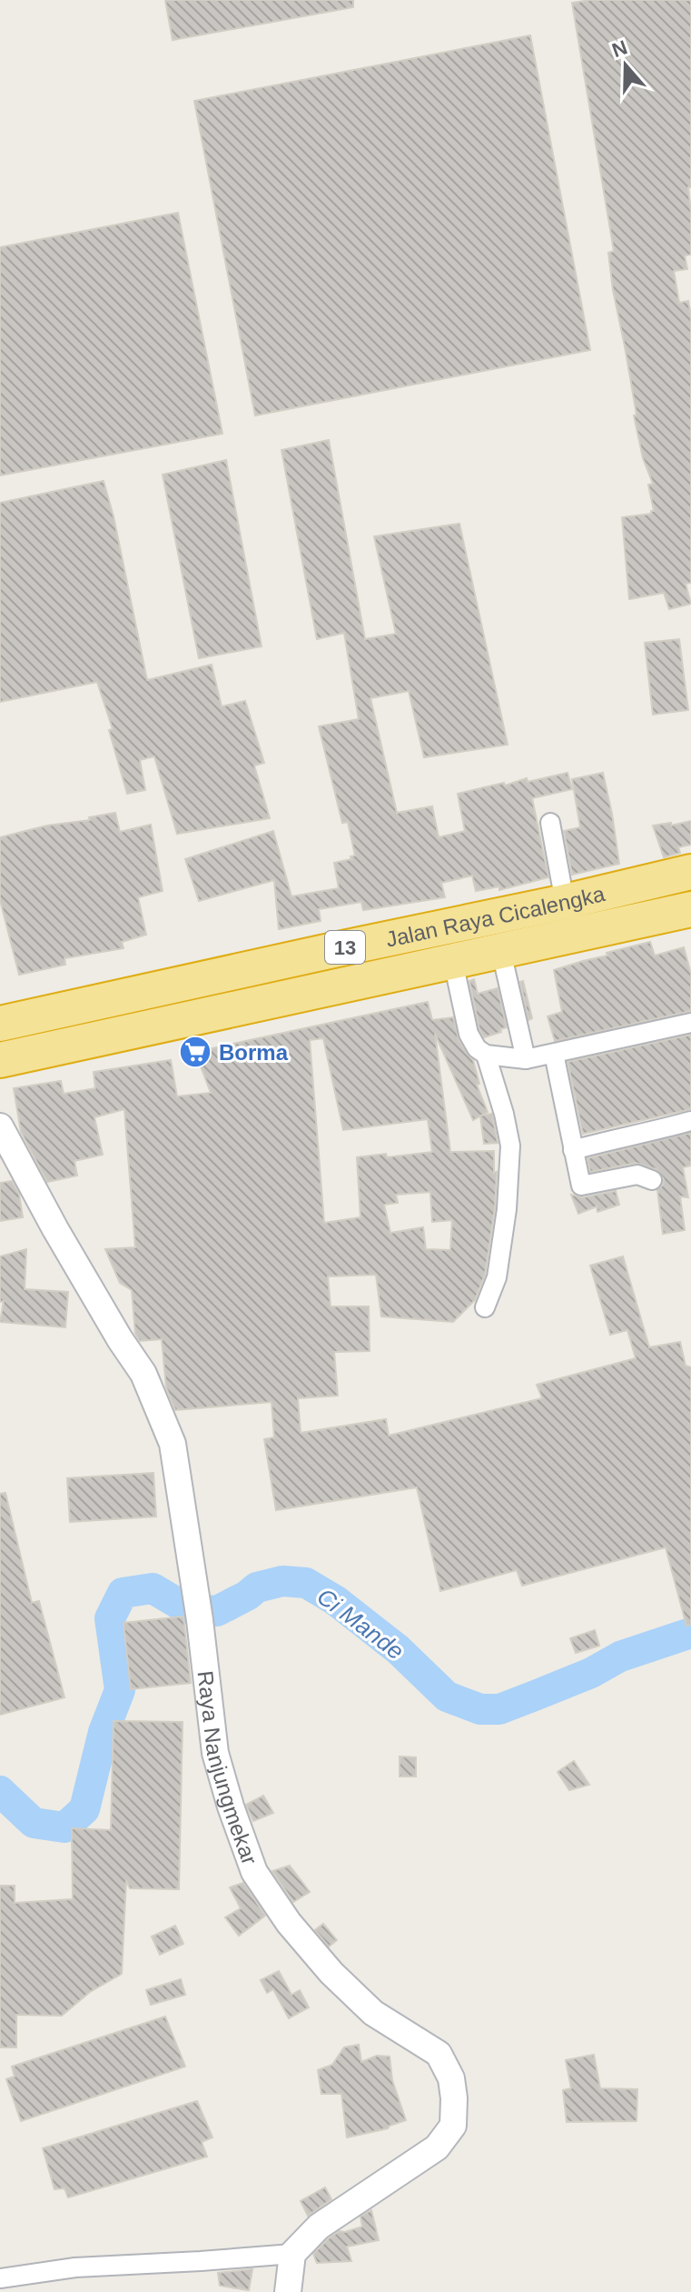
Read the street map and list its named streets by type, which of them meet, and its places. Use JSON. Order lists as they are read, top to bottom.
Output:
{
  "streets": {
    "highway": ["Jalan Raya Cicalengka", "13"],
    "street": ["Raya Nanjungmekar"]
  },
  "water": ["Ci Mande"],
  "places": {
    "supermarket": ["Borma"]
  },
  "north": "top"
}
